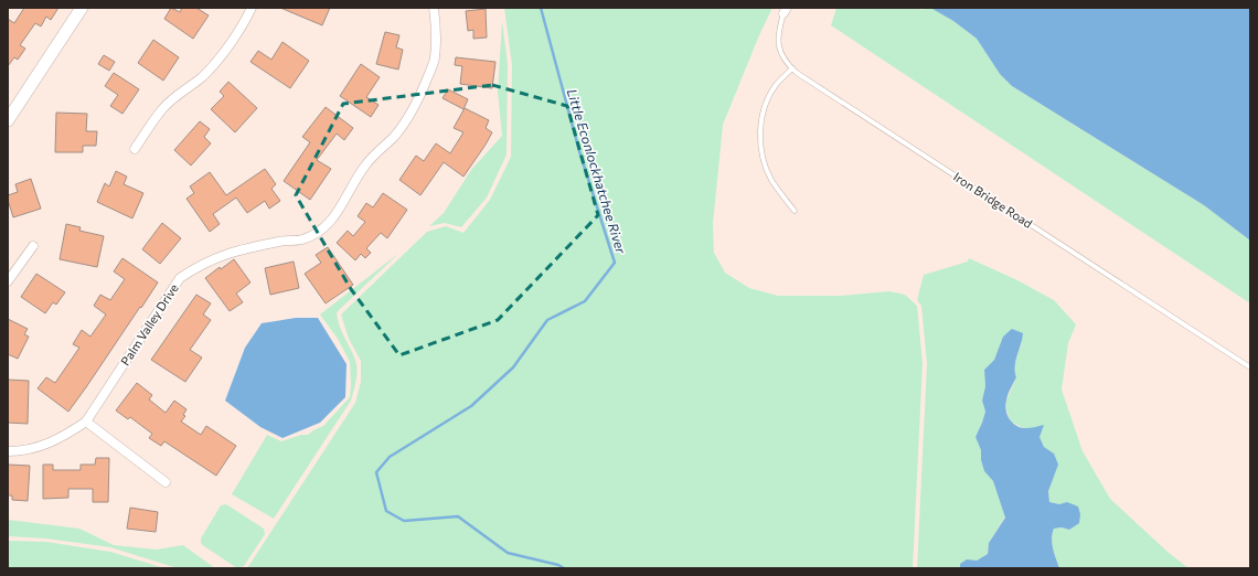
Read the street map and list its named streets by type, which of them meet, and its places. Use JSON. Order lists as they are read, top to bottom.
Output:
{
  "streets": {
    "street": ["Palm Valley Drive"],
    "lane": ["Iron Bridge Road"]
  },
  "water": ["Little Econlockhatchee River"]
}
